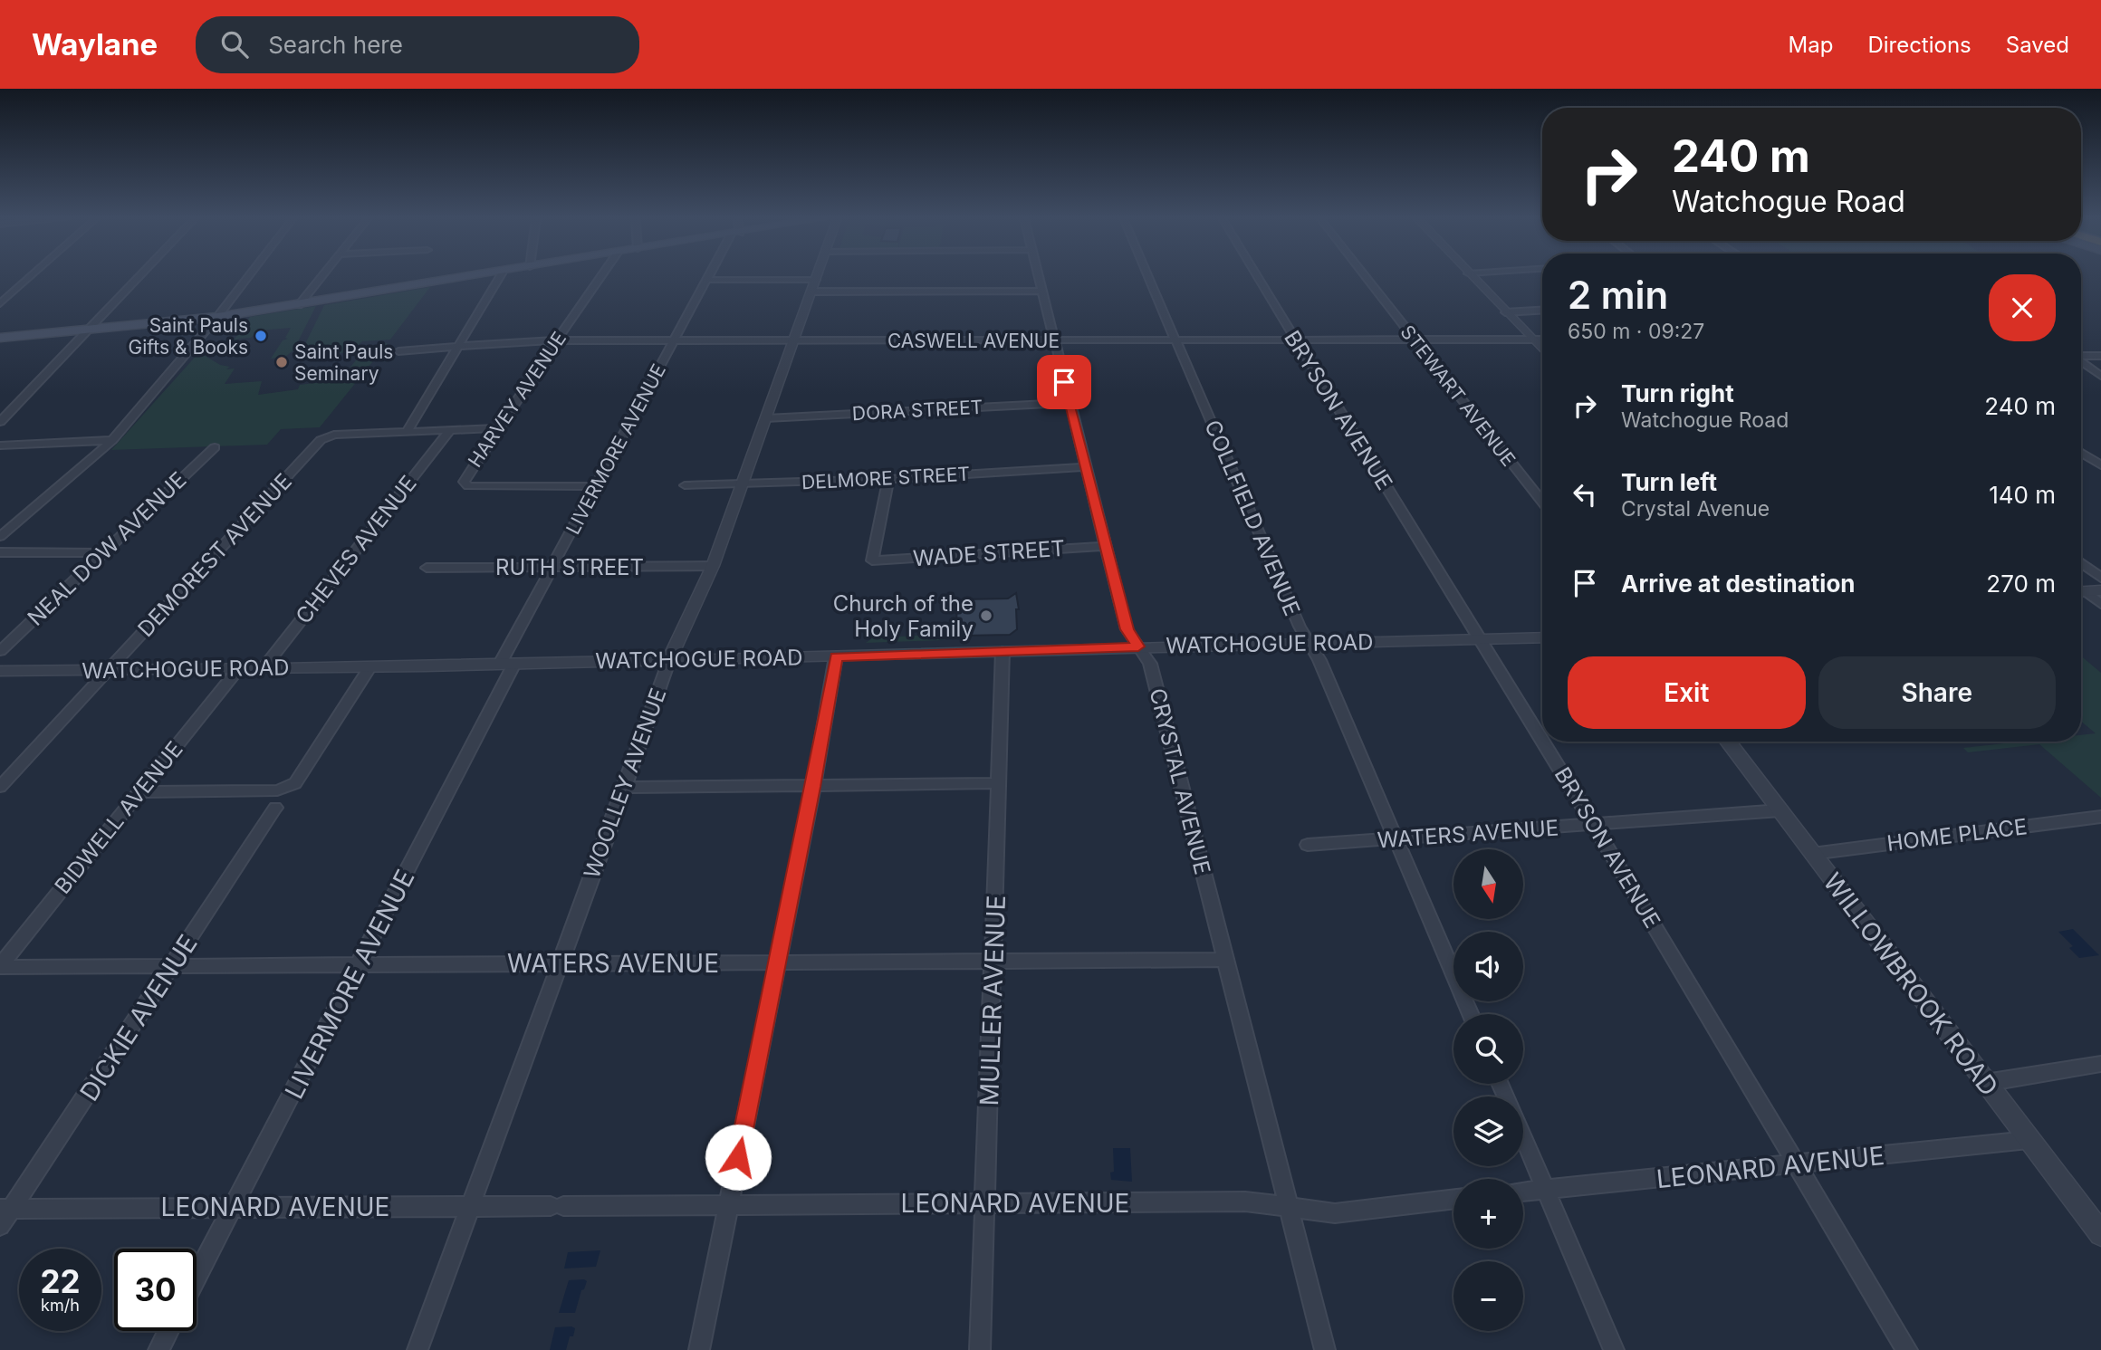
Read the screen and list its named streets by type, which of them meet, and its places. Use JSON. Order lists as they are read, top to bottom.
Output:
{
  "streets": {
    "street": [
      "CASWELL AVENUE",
      "STEWART AVENUE",
      "HARVEY AVENUE",
      "DORA STREET",
      "BRYSON AVENUE",
      "LIVERMORE AVENUE",
      "DELMORE STREET",
      "COLLFIELD AVENUE",
      "NEAL DOW AVENUE",
      "CHEVES AVENUE",
      "WADE STREET",
      "DEMOREST AVENUE",
      "RUTH STREET",
      "WATCHOGUE ROAD",
      "CRYSTAL AVENUE",
      "WOOLLEY AVENUE",
      "BIDWELL AVENUE",
      "WATERS AVENUE",
      "HOME PLACE",
      "WILLOWBROOK ROAD",
      "MULLER AVENUE",
      "DICKIE AVENUE",
      "LEONARD AVENUE"
    ]
  },
  "crossings": [
    ["CASWELL AVENUE", "STEWART AVENUE"],
    ["CASWELL AVENUE", "HARVEY AVENUE"],
    ["CASWELL AVENUE", "BRYSON AVENUE"],
    ["CASWELL AVENUE", "LIVERMORE AVENUE"],
    ["CASWELL AVENUE", "COLLFIELD AVENUE"],
    ["CASWELL AVENUE", "CRYSTAL AVENUE"],
    ["CASWELL AVENUE", "WOOLLEY AVENUE"],
    ["HARVEY AVENUE", "LIVERMORE AVENUE"],
    ["DORA STREET", "CRYSTAL AVENUE"],
    ["DORA STREET", "WOOLLEY AVENUE"],
    ["BRYSON AVENUE", "WATCHOGUE ROAD"],
    ["BRYSON AVENUE", "WATERS AVENUE"],
    ["BRYSON AVENUE", "LEONARD AVENUE"],
    ["LIVERMORE AVENUE", "RUTH STREET"],
    ["LIVERMORE AVENUE", "WATCHOGUE ROAD"],
    ["LIVERMORE AVENUE", "WATERS AVENUE"],
    ["LIVERMORE AVENUE", "LEONARD AVENUE"],
    ["DELMORE STREET", "WADE STREET"],
    ["DELMORE STREET", "CRYSTAL AVENUE"],
    ["DELMORE STREET", "WOOLLEY AVENUE"],
    ["COLLFIELD AVENUE", "WATCHOGUE ROAD"],
    ["COLLFIELD AVENUE", "WATERS AVENUE"],
    ["CHEVES AVENUE", "WATCHOGUE ROAD"],
    ["WADE STREET", "CRYSTAL AVENUE"],
    ["DEMOREST AVENUE", "WATCHOGUE ROAD"],
    ["RUTH STREET", "WOOLLEY AVENUE"],
    ["WATCHOGUE ROAD", "CRYSTAL AVENUE"],
    ["WATCHOGUE ROAD", "WOOLLEY AVENUE"],
    ["WATCHOGUE ROAD", "BIDWELL AVENUE"],
    ["WATCHOGUE ROAD", "MULLER AVENUE"],
    ["CRYSTAL AVENUE", "WATERS AVENUE"],
    ["CRYSTAL AVENUE", "LEONARD AVENUE"],
    ["WOOLLEY AVENUE", "WATERS AVENUE"],
    ["WOOLLEY AVENUE", "LEONARD AVENUE"],
    ["BIDWELL AVENUE", "WATERS AVENUE"],
    ["WATERS AVENUE", "WILLOWBROOK ROAD"],
    ["WATERS AVENUE", "MULLER AVENUE"],
    ["WATERS AVENUE", "DICKIE AVENUE"],
    ["HOME PLACE", "WILLOWBROOK ROAD"],
    ["WILLOWBROOK ROAD", "LEONARD AVENUE"],
    ["MULLER AVENUE", "LEONARD AVENUE"],
    ["DICKIE AVENUE", "LEONARD AVENUE"]
  ],
  "places": ["Saint Pauls Gifts & Books", "Saint Pauls Seminary", "Church of the Holy Family"],
  "north": "bottom",
  "page": {
    "header": "Waylane",
    "search": "Search here",
    "nav": ["Map", "Directions", "Saved"],
    "turn": ["240 m", "Watchogue Road"],
    "heading": ["2 min", "650 m · 09:27"],
    "list": [
      {
        "name": "Turn right",
        "note": "Watchogue Road",
        "value": "240 m"
      },
      {
        "name": "Turn left",
        "note": "Crystal Avenue",
        "value": "140 m"
      },
      {
        "name": "Arrive at destination",
        "value": "270 m"
      }
    ],
    "buttons": ["Exit", "Share"],
    "map_buttons": ["+", "−"],
    "speed": "22 km/h",
    "limit": "30"
  }
}
